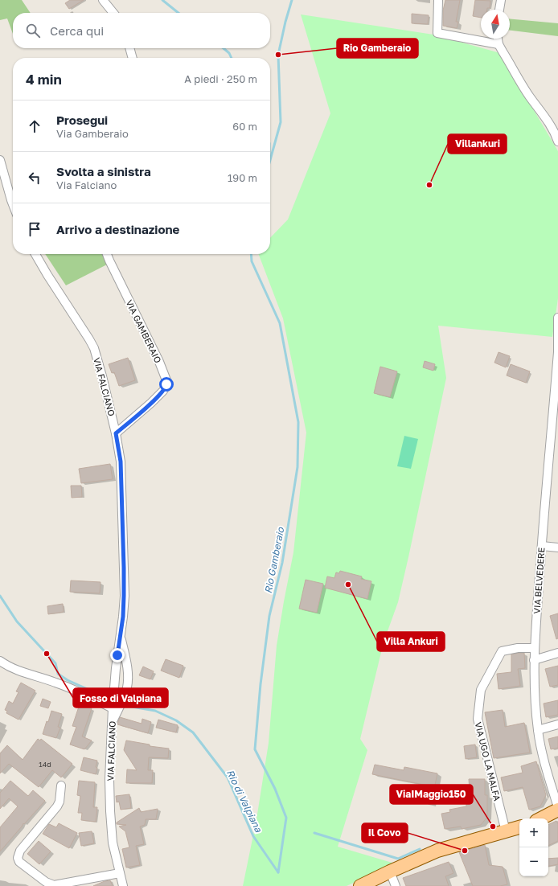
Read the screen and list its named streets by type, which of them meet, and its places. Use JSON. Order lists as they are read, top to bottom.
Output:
{
  "streets": {
    "street": [
      "VIA GAMBERAIO",
      "VIA FALCIANO",
      "VIA BELVEDERE",
      "VIA UGO LA MALFA"
    ]
  },
  "crossings": [
    ["VIA GAMBERAIO", "VIA FALCIANO"],
    ["VIA BELVEDERE", "VIA UGO LA MALFA"]
  ],
  "water": ["Rio Gamberaio", "Rio di Valpiana"],
  "places": [
    "Rio Gamberaio",
    "Villankuri",
    "Villa Ankuri",
    "Fosso di Valpiana",
    "ViaIMaggio150",
    "Il Covo"
  ],
  "house_numbers": ["14d"],
  "north": "top",
  "page": {
    "search": "Cerca qui",
    "heading": ["4 min", "A piedi · 250 m"],
    "list": [
      ["Prosegui", "Via Gamberaio", "60 m"],
      ["Svolta a sinistra", "Via Falciano", "190 m"],
      "Arrivo a destinazione"
    ],
    "map_buttons": ["+", "−"]
  }
}
